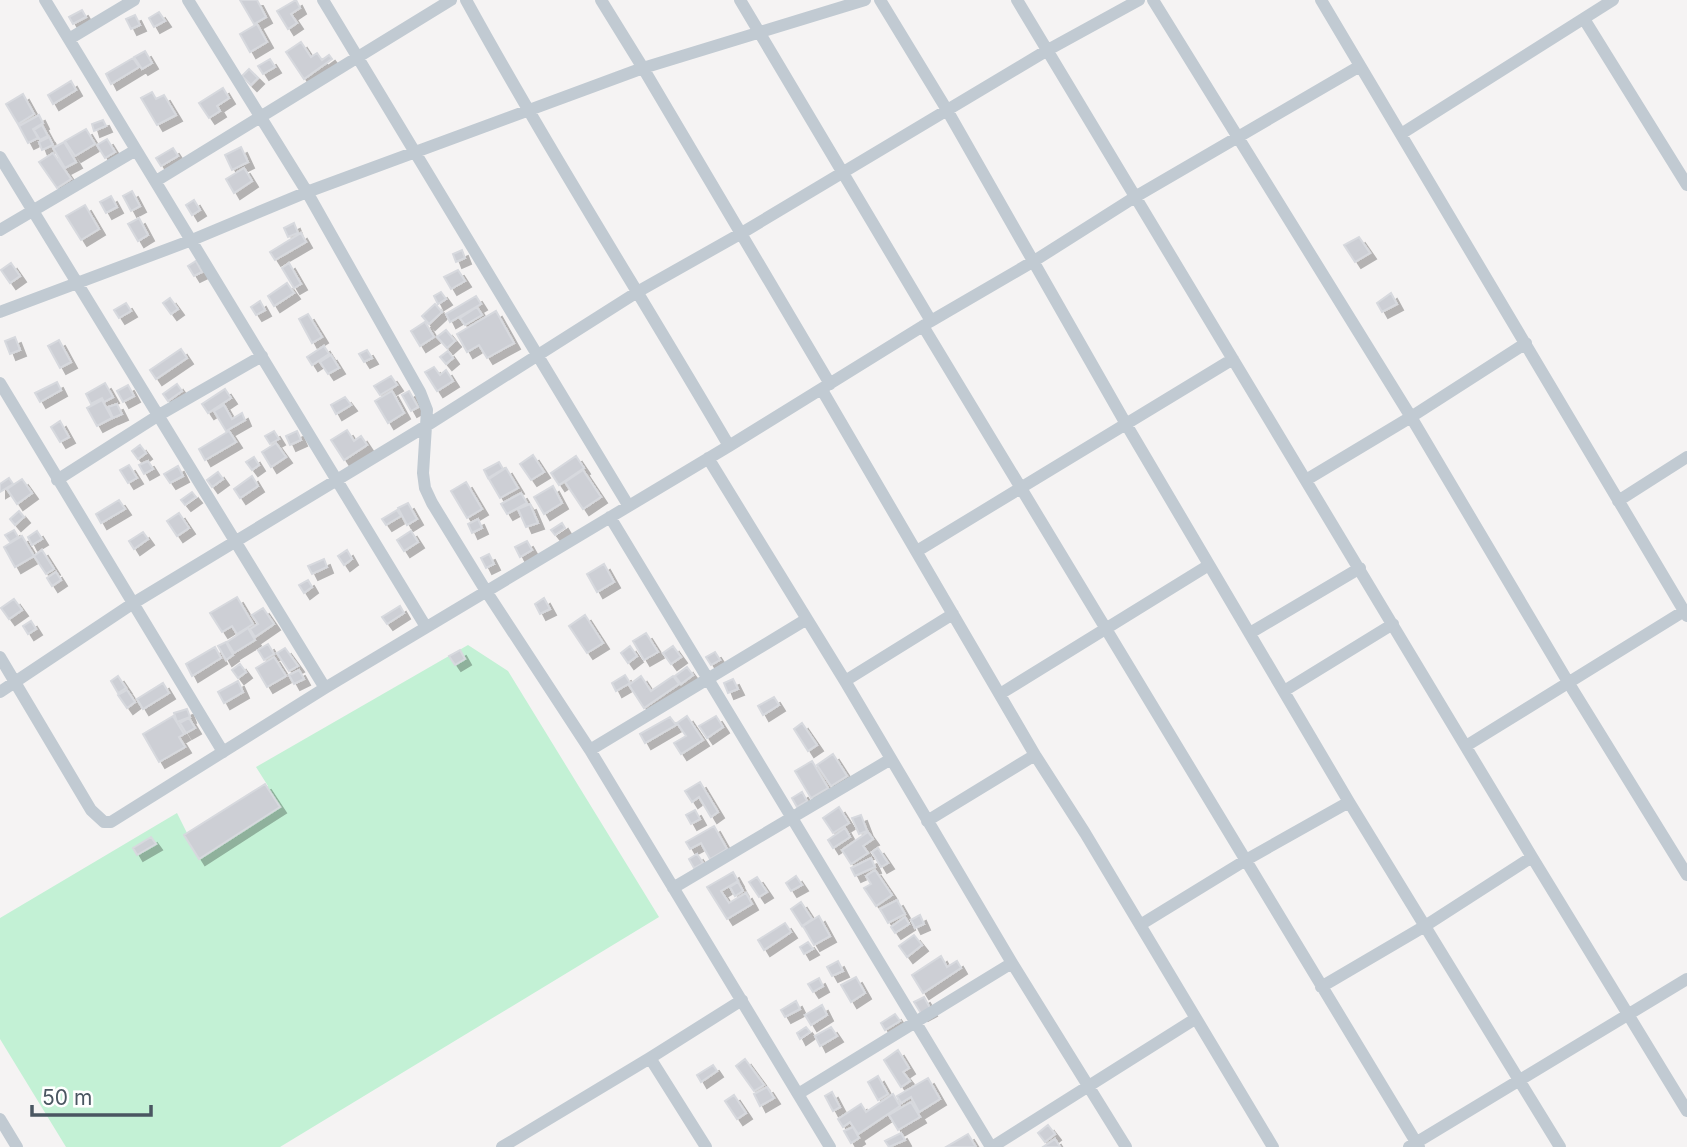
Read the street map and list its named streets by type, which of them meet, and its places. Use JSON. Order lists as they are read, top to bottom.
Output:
{
  "scale_bar": "50 m"
}
